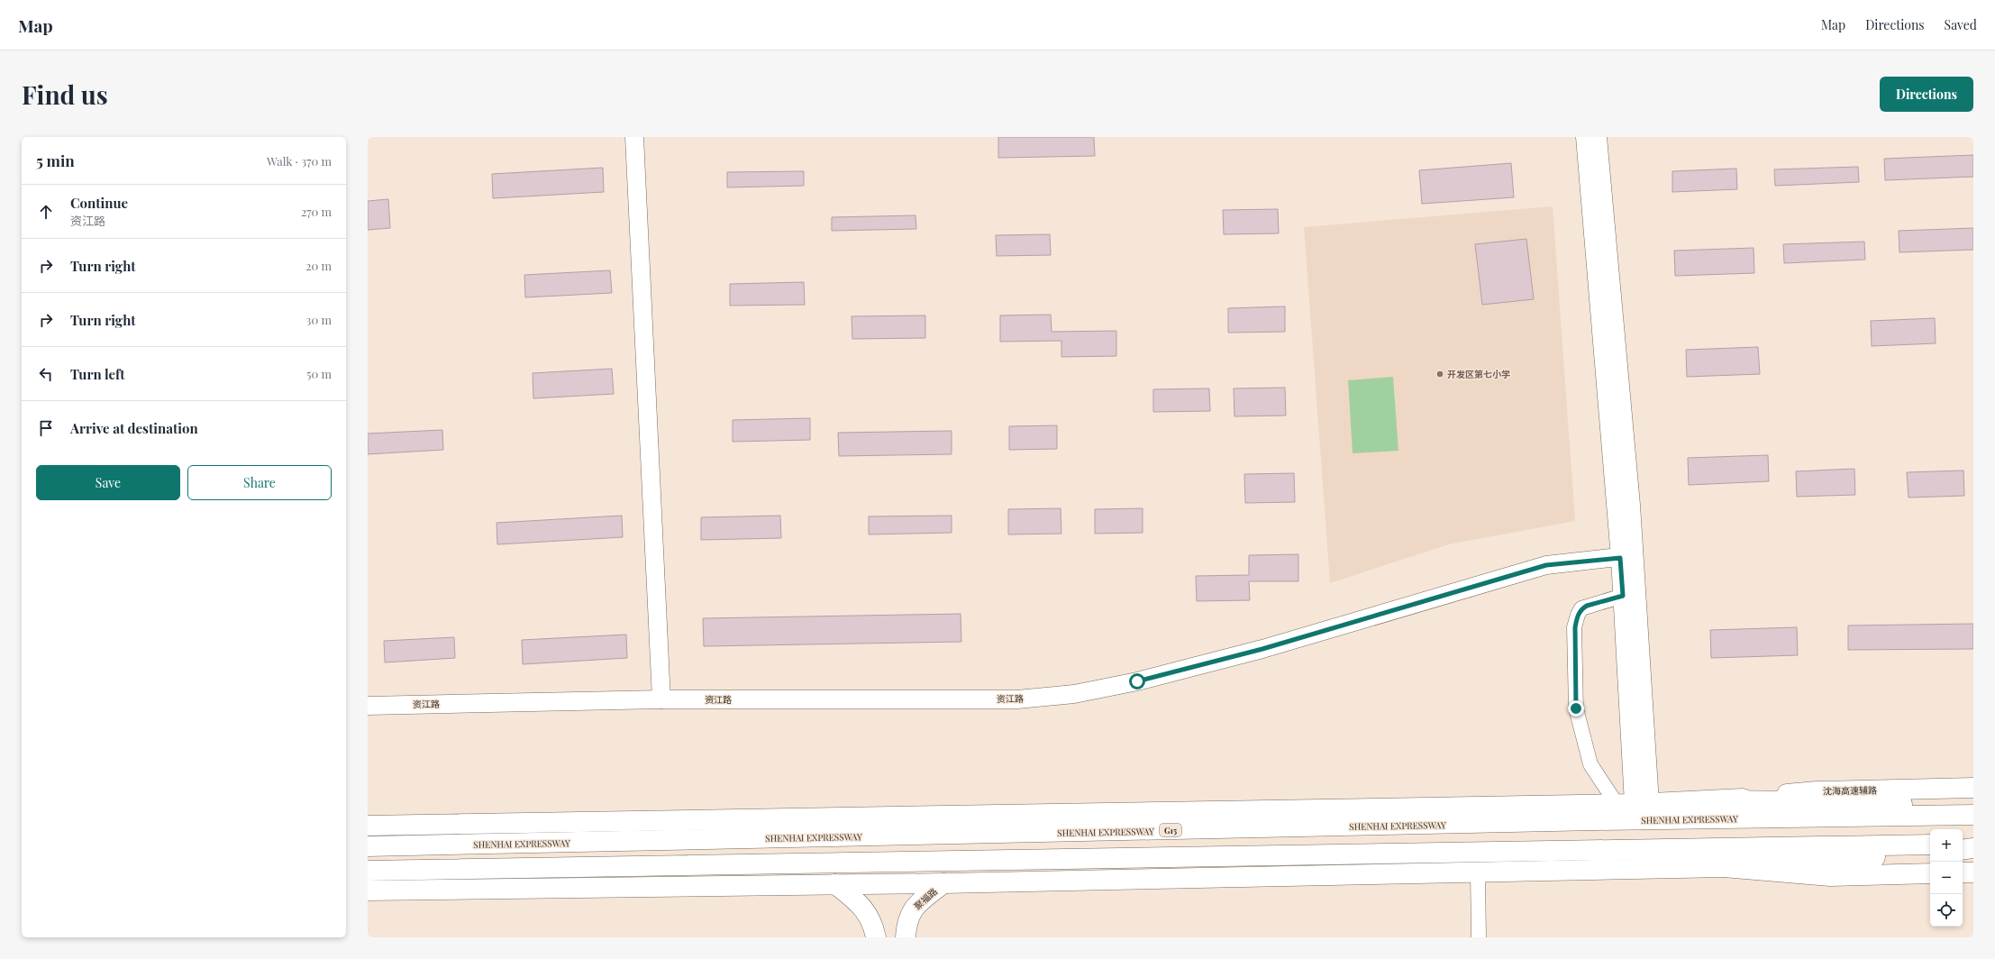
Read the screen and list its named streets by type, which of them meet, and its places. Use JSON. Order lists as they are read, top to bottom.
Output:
{
  "streets": {
    "main road": [
      "沈海高速辅路",
      "SHENHAI EXPRESSWAY",
      "G15",
      "聚福路"
    ],
    "street": ["资江路"]
  },
  "places": ["开发区第七小学"],
  "page": {
    "header": "Map",
    "nav": ["Map", "Directions", "Saved"],
    "buttons": [
      "Directions",
      ["Save", "Share"]
    ],
    "title": "Find us",
    "heading": ["5 min", "Walk · 370 m"],
    "list": [
      ["Continue", "资江路", "270 m"],
      ["Turn right", "20 m"],
      ["Turn right", "30 m"],
      ["Turn left", "50 m"],
      "Arrive at destination"
    ],
    "map_buttons": ["+", "−"]
  }
}
